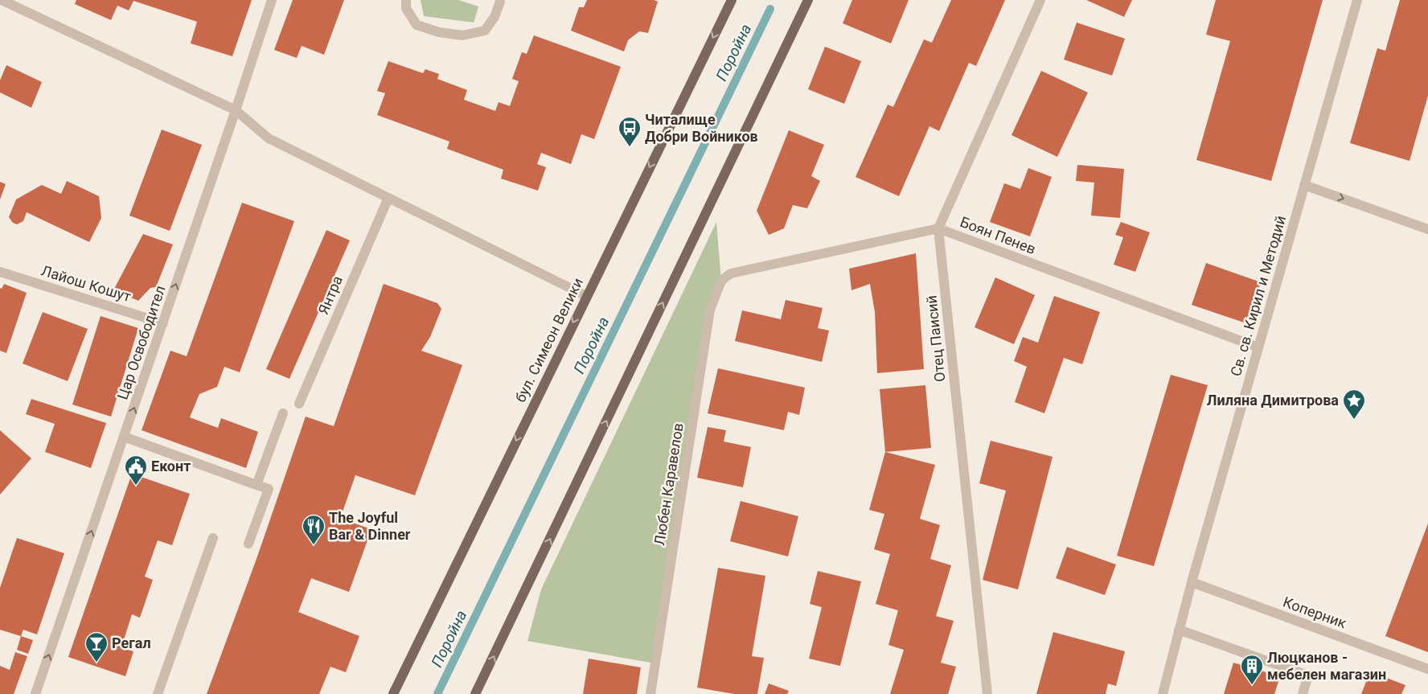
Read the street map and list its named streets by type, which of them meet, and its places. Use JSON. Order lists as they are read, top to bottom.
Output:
{
  "streets": {
    "main road": ["бул. Симеон Велики"],
    "street": [
      "Боян Пенев",
      "Лайош Кошут",
      "Янтра",
      "Св. св. Кирил и Методий",
      "Отец Паисий",
      "Цар Освободител",
      "Любен Каравелов",
      "Коперник"
    ]
  },
  "crossings": [
    ["Боян Пенев", "Св. св. Кирил и Методий"],
    ["Боян Пенев", "Отец Паисий"],
    ["Боян Пенев", "Любен Каравелов"],
    ["Лайош Кошут", "Цар Освободител"],
    ["Св. св. Кирил и Методий", "Коперник"]
  ],
  "one_way": ["Цар Освободител"],
  "water": ["Поройна"],
  "places": {
    "bus stop": ["Читалище Добри Войников"],
    "place": ["Лиляна Димитрова"],
    "public building": ["Еконт"],
    "restaurant": ["The Joyful Bar & Dinner"],
    "bar": ["Регал"],
    "building": ["Люцканов - мебелен магазин"]
  }
}
